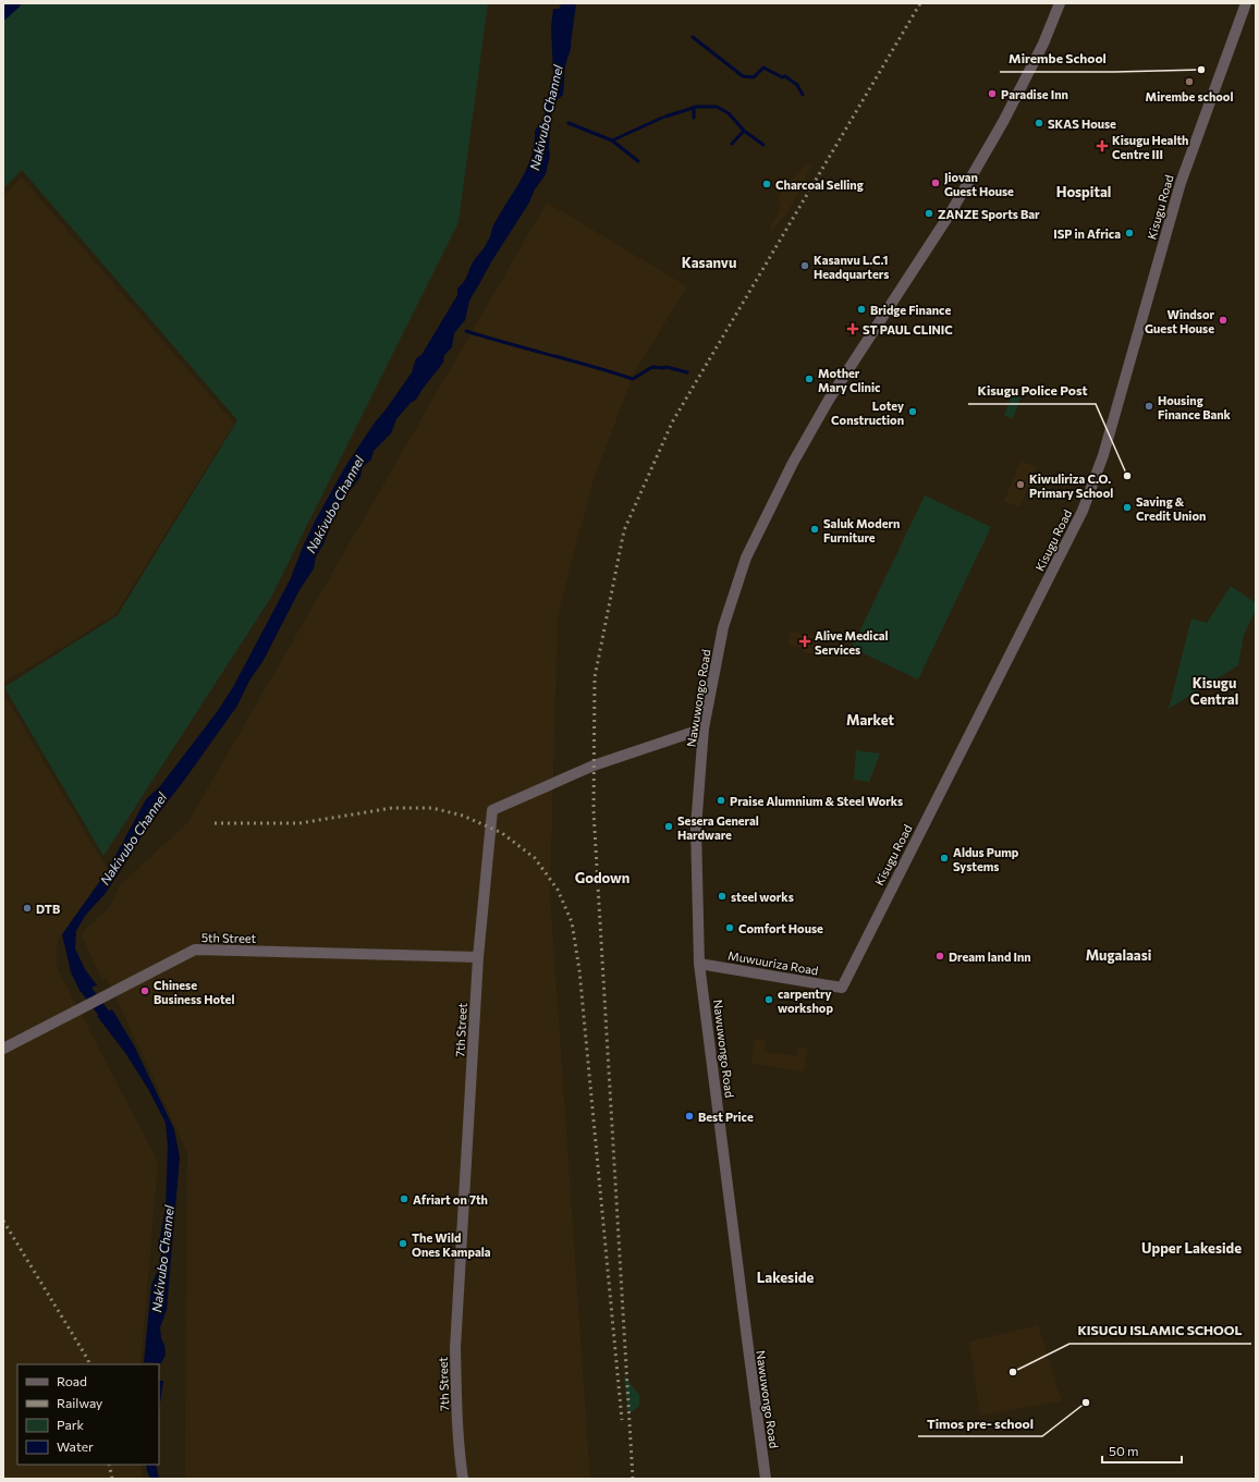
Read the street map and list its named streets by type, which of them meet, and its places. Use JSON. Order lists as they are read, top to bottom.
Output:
{
  "streets": {
    "street": [
      "Kisugu Road",
      "Nawuwongo Road",
      "5th Street",
      "Muwuuriza Road",
      "7th Street"
    ]
  },
  "crossings": [
    ["Kisugu Road", "Muwuuriza Road"],
    ["Nawuwongo Road", "Muwuuriza Road"],
    ["Nawuwongo Road", "7th Street"],
    ["5th Street", "7th Street"]
  ],
  "districts": [
    "Hospital",
    "Kasanvu",
    "Kisugu Central",
    "Market",
    "Godown",
    "Mugalaasi",
    "Upper Lakeside",
    "Lakeside"
  ],
  "water": ["Nakivubo Channel"],
  "places": {
    "other": [
      "Mirembe School",
      "Mirembe school",
      "Paradise Inn",
      "SKAS House",
      "Jiovan Guest House",
      "Charcoal Selling",
      "ZANZE Sports Bar",
      "ISP in Africa",
      "Kasanvu L.C.1 Headquarters",
      "Bridge Finance",
      "Windsor Guest House",
      "Mother Mary Clinic",
      "Housing Finance Bank",
      "Lotey Construction",
      "Kisugu Police Post",
      "Kiwuliriza C.O. Primary School",
      "Saving & Credit Union",
      "Saluk Modern Furniture",
      "Praise Alumnium & Steel Works",
      "Sesera General Hardware",
      "Aldus Pump Systems",
      "steel works",
      "DTB",
      "Comfort House",
      "Dream land Inn",
      "Chinese Business Hotel",
      "carpentry workshop",
      "Best Price",
      "Afriart on 7th",
      "The Wild Ones Kampala",
      "KISUGU ISLAMIC SCHOOL",
      "Timos pre- school"
    ],
    "health": ["Kisugu Health Centre III", "ST PAUL CLINIC", "Alive Medical Services"]
  },
  "legend": [
    "Road",
    "Railway",
    "Park",
    "Water"
  ],
  "scale_bar": "50 m"
}
